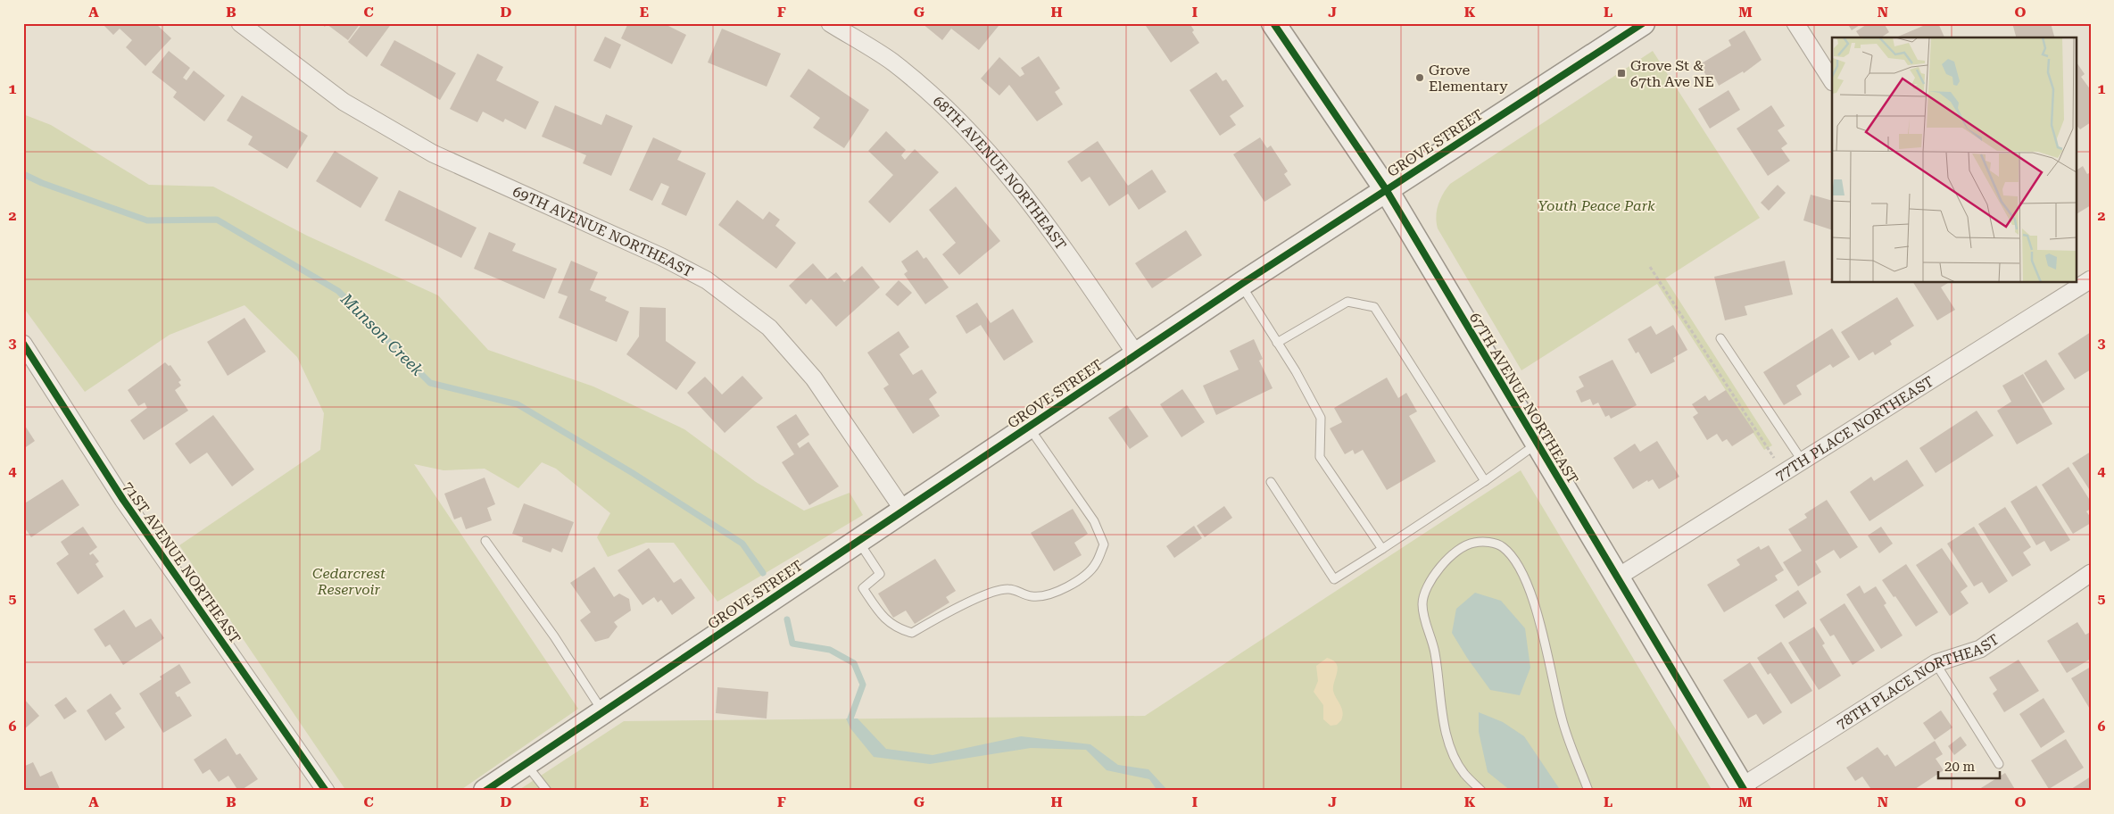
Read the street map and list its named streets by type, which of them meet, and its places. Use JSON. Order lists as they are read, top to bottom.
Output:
{
  "streets": {
    "street": [
      "GROVE STREET",
      "68TH AVENUE NORTHEAST",
      "69TH AVENUE NORTHEAST",
      "67TH AVENUE NORTHEAST",
      "77TH PLACE NORTHEAST",
      "71ST AVENUE NORTHEAST",
      "78TH PLACE NORTHEAST"
    ]
  },
  "crossings": [
    ["GROVE STREET", "68TH AVENUE NORTHEAST"],
    ["GROVE STREET", "69TH AVENUE NORTHEAST"],
    ["GROVE STREET", "67TH AVENUE NORTHEAST"],
    ["67TH AVENUE NORTHEAST", "77TH PLACE NORTHEAST"],
    ["67TH AVENUE NORTHEAST", "78TH PLACE NORTHEAST"]
  ],
  "water": ["Munson Creek"],
  "parks": ["Youth Peace Park", "Cedarcrest Reservoir"],
  "places": {
    "transit": ["Grove St & 67th Ave NE"],
    "other": ["Grove Elementary"]
  },
  "scale_bar": "20 m",
  "grid": {
    "columns": [
      "A",
      "B",
      "C",
      "D",
      "E",
      "F",
      "G",
      "H",
      "I",
      "J",
      "K",
      "L",
      "M",
      "N",
      "O"
    ],
    "rows": [
      "1",
      "2",
      "3",
      "4",
      "5",
      "6"
    ]
  }
}
